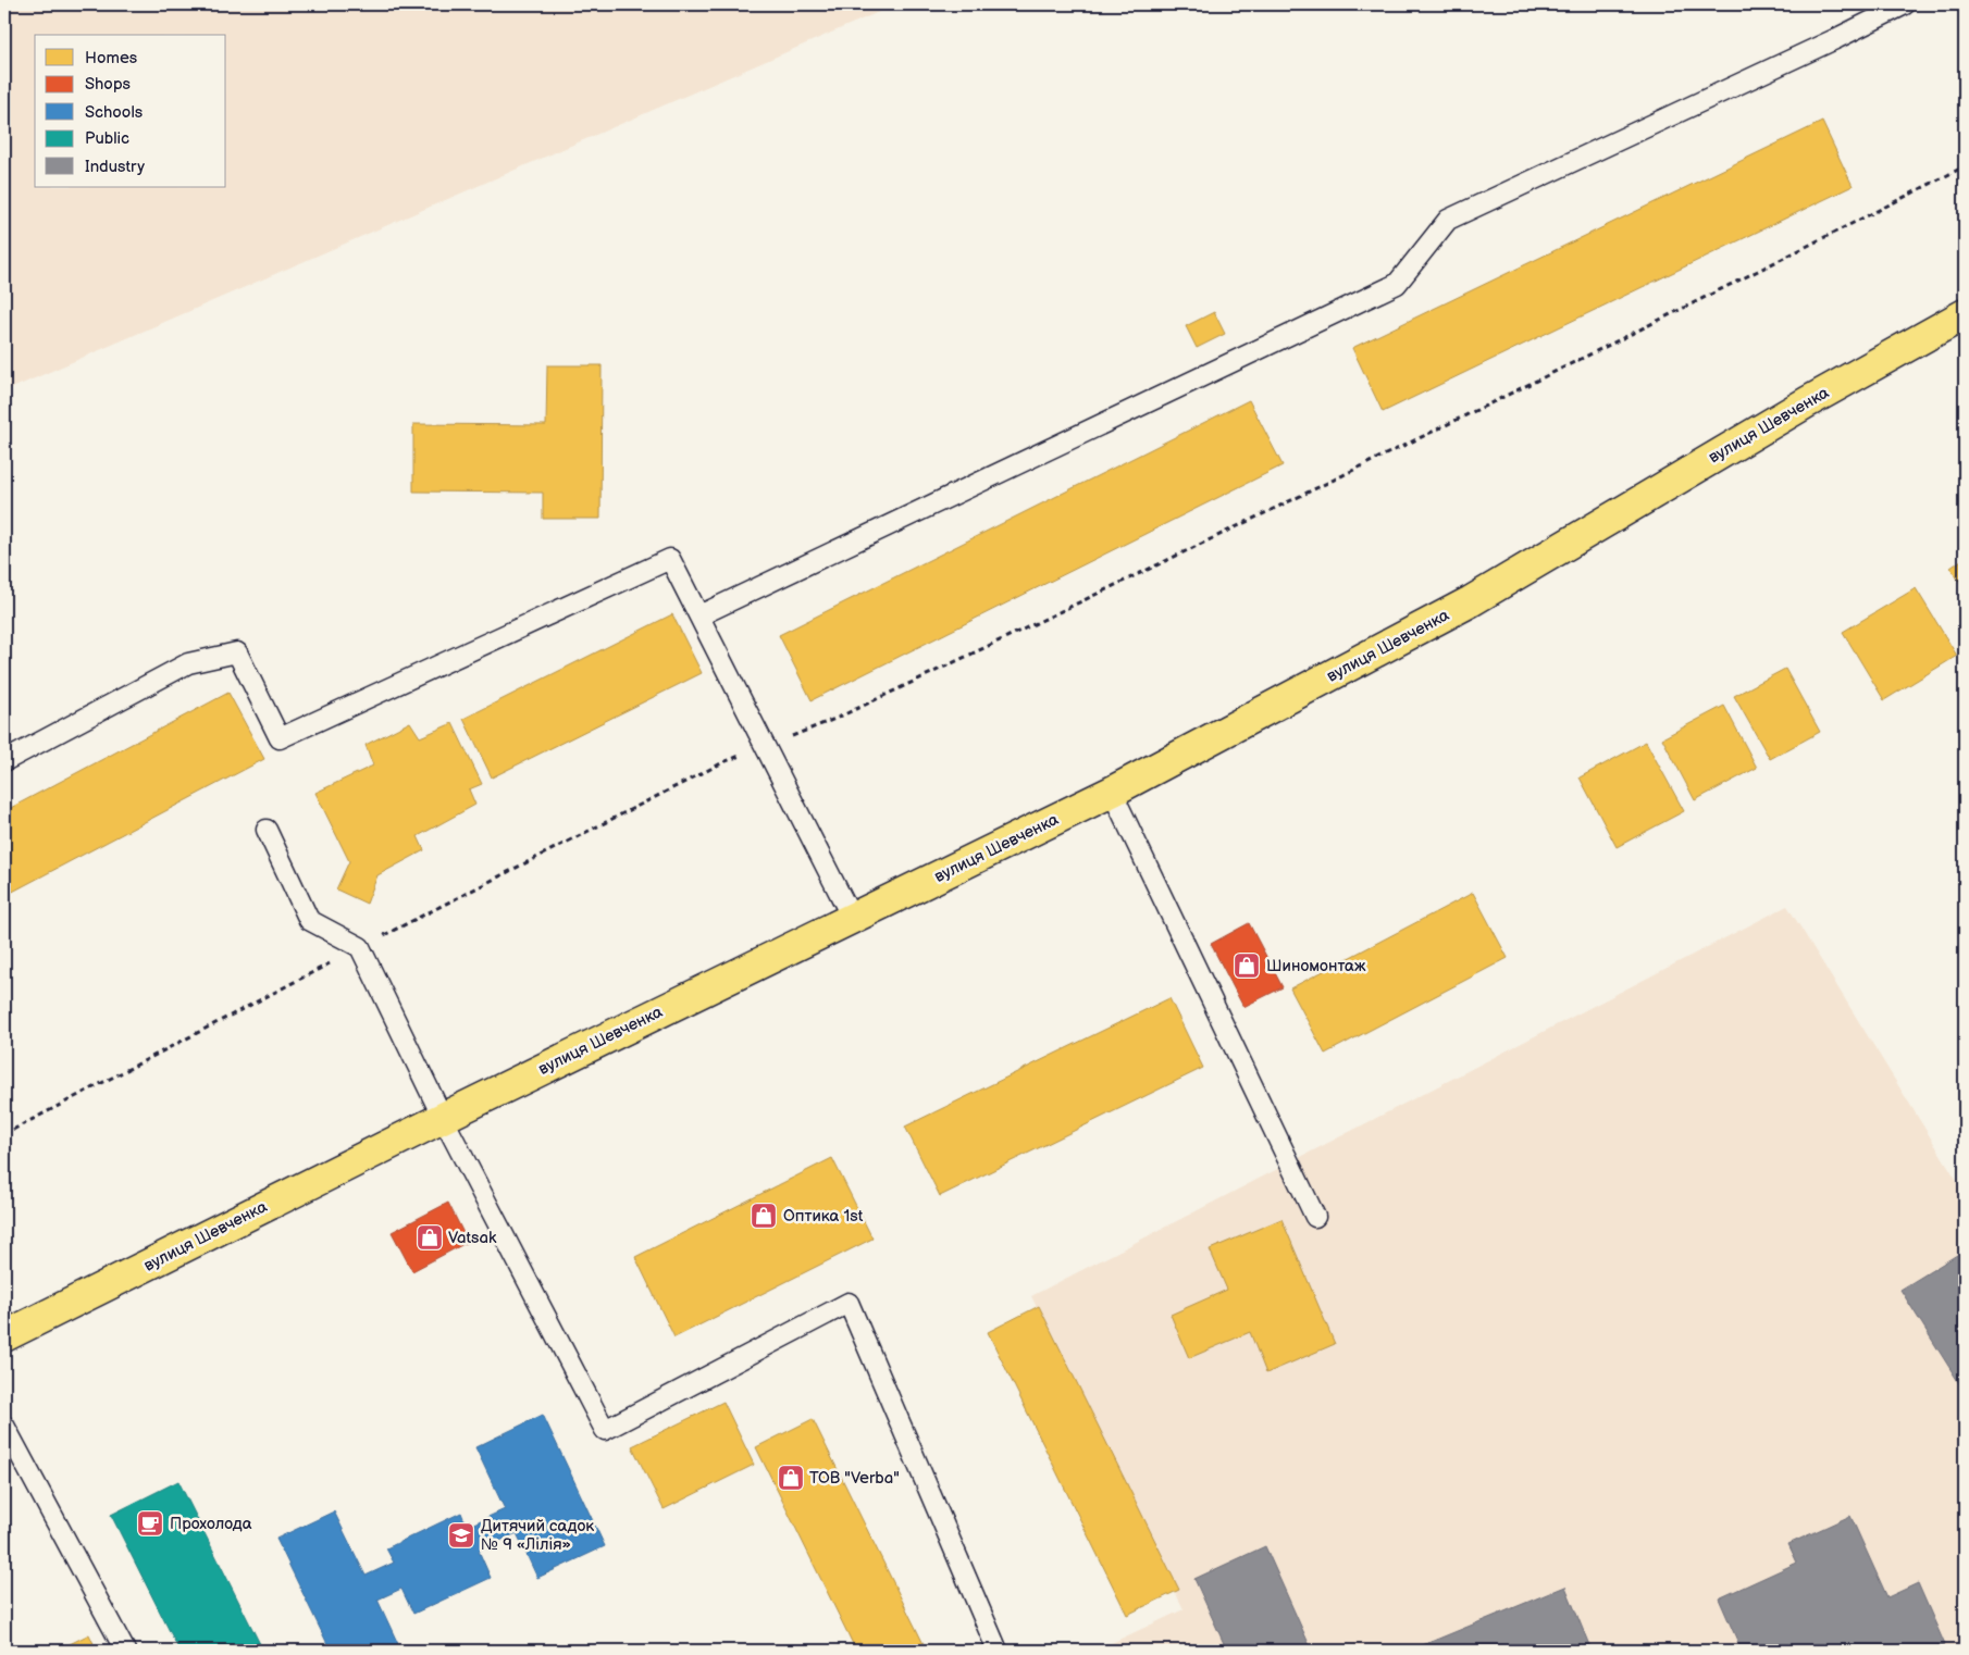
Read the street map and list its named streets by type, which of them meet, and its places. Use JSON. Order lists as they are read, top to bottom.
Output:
{
  "streets": {
    "main road": ["вулиця Шевченка"]
  },
  "places": {
    "shop": [
      "Шиномонтаж",
      "Оптика 1st",
      "Vatsak",
      "ТОВ \"Verba\""
    ],
    "cafe": ["Прохолода"],
    "school or university": ["Дитячий садок № 9 «Лілія»"]
  },
  "legend": [
    "Homes",
    "Shops",
    "Schools",
    "Public",
    "Industry"
  ]
}
